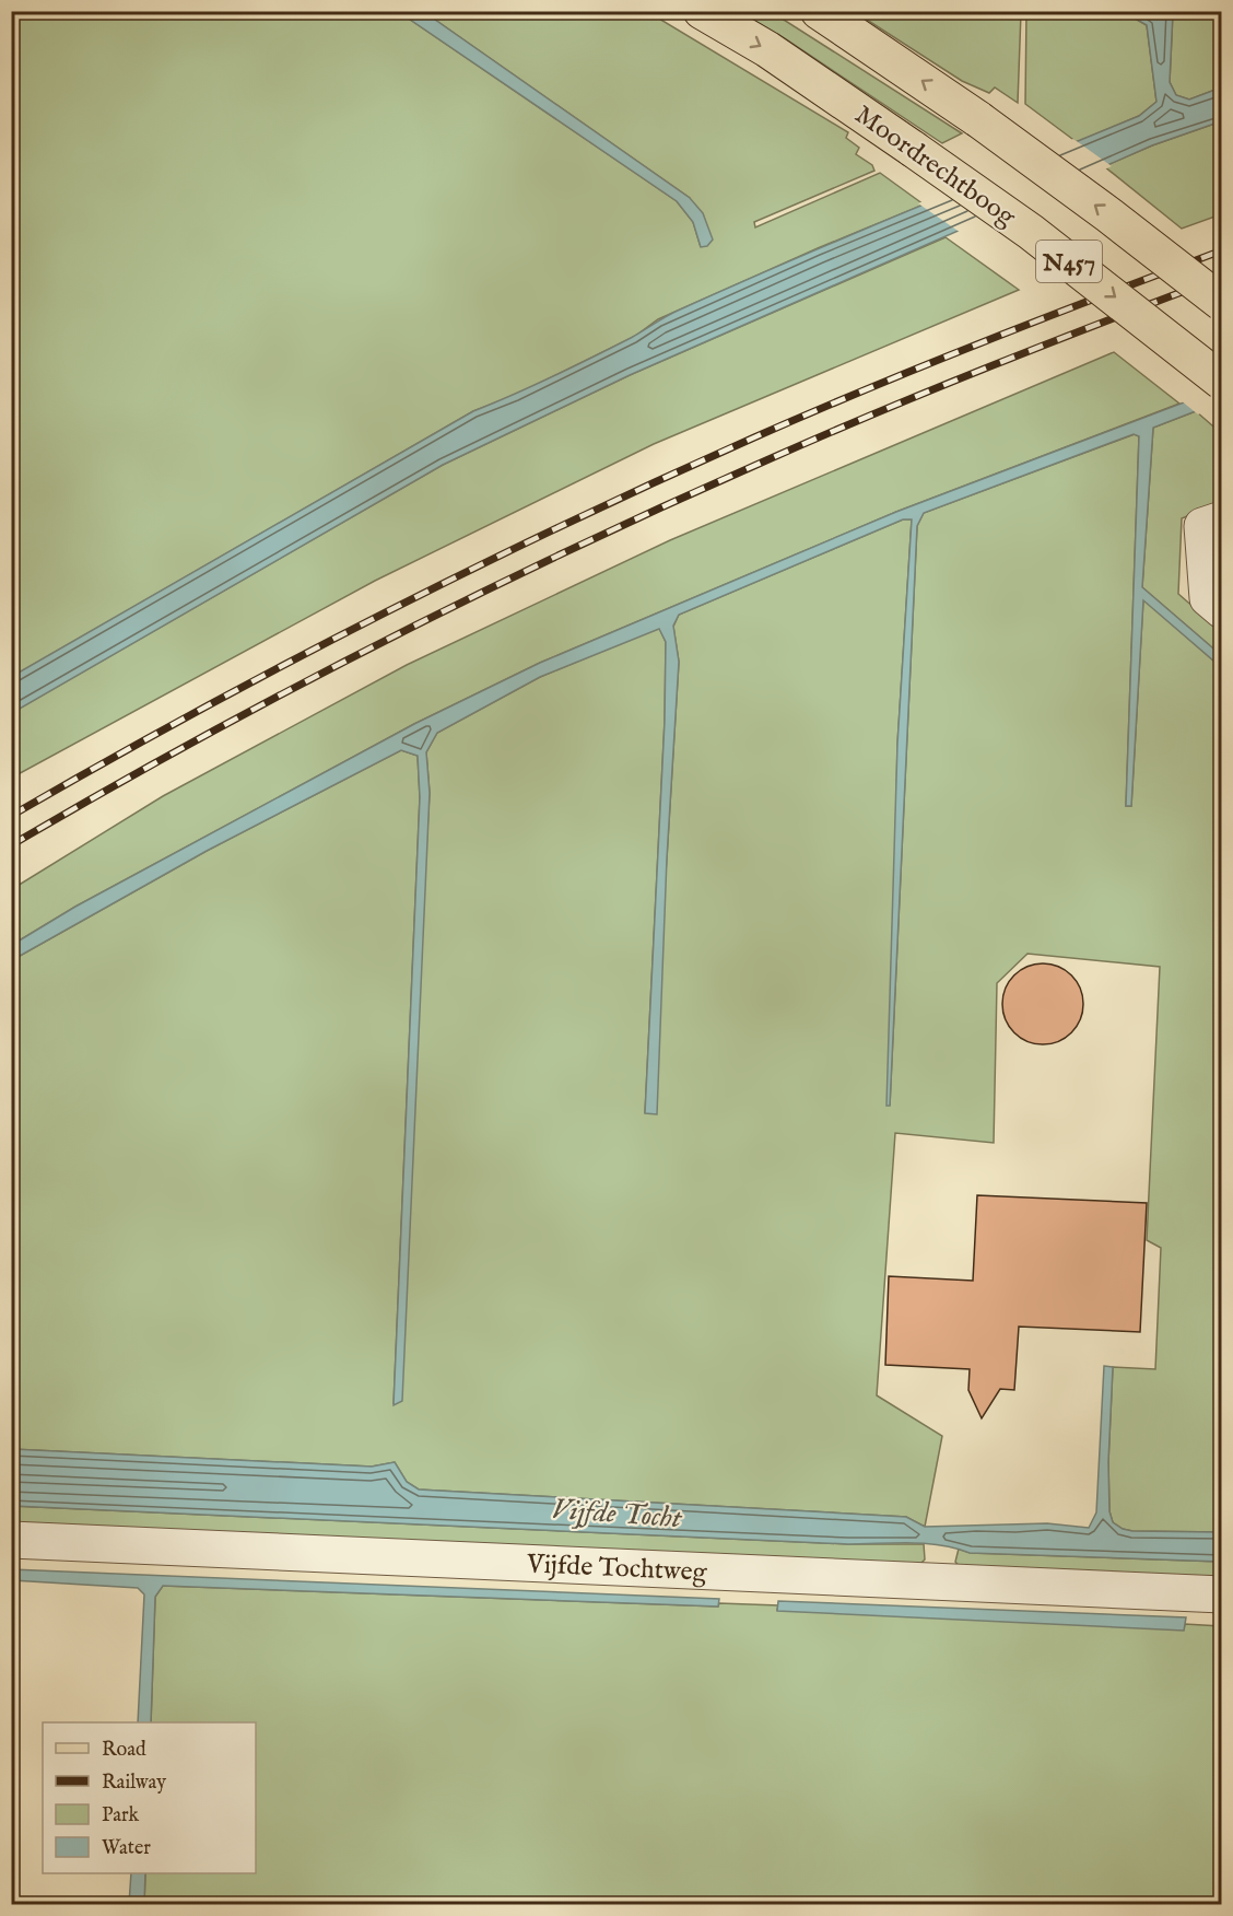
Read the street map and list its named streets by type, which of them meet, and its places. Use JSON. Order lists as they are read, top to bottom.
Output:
{
  "streets": {
    "main road": ["Moordrechtboog", "N457"],
    "street": ["Vijfde Tochtweg"]
  },
  "water": ["Vijfde Tocht"],
  "legend": [
    "Road",
    "Railway",
    "Park",
    "Water"
  ]
}
